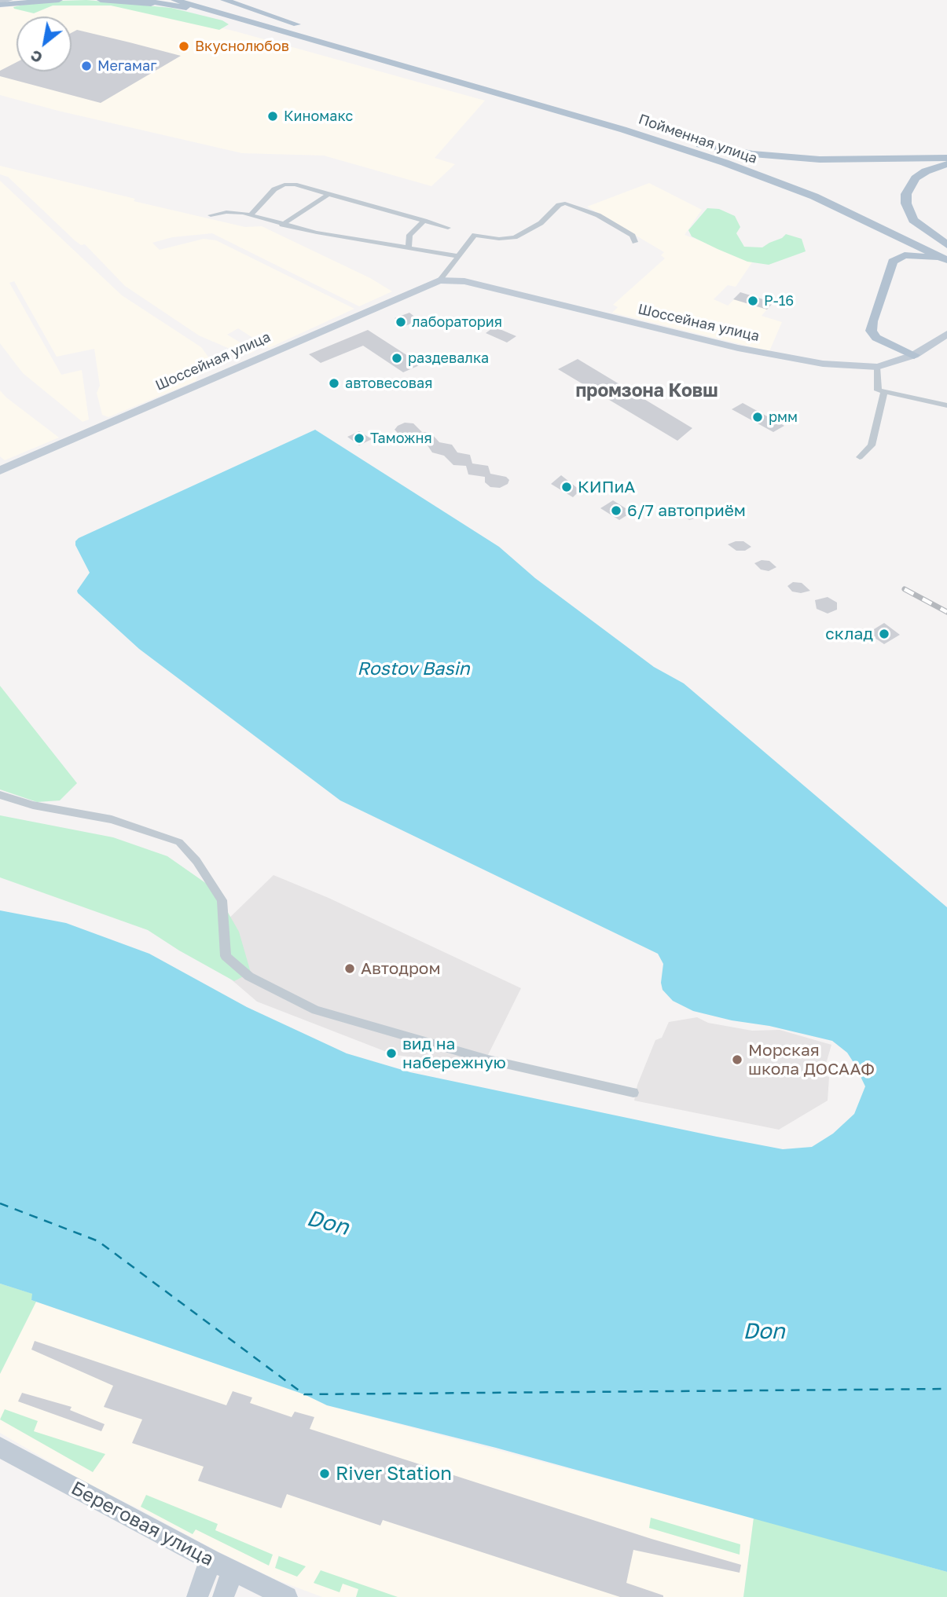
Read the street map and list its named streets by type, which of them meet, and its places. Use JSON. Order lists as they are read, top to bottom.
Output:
{
  "streets": {
    "main road": ["Пойменная улица", "Шоссейная улица", "Береговая улица"]
  },
  "districts": ["промзона Ковш"],
  "water": ["Rostov Basin", "Don"],
  "places": [
    "Вкуснолюбов",
    "Мегамаг",
    "Киномакс",
    "Р-16",
    "лаборатория",
    "раздевалка",
    "автовесовая",
    "рмм",
    "Таможня",
    "КИПиА",
    "6/7 автоприём",
    "склад",
    "Автодром",
    "вид на набережную",
    "Морская школа ДОСААФ",
    "River Station"
  ],
  "north": "bottom left"
}
